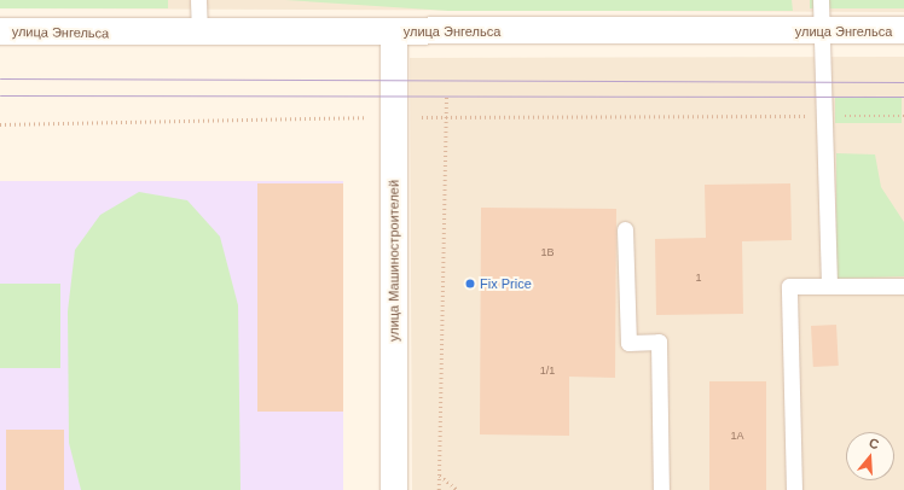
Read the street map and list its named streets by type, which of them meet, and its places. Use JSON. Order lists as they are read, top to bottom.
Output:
{
  "streets": {
    "main road": ["улица Энгельса", "улица Машиностроителей"]
  },
  "crossings": [
    ["улица Энгельса", "улица Машиностроителей"]
  ],
  "places": ["Fix Price"],
  "house_numbers": [
    "1В",
    "1",
    "1/1",
    "1А"
  ],
  "north": "top"
}
